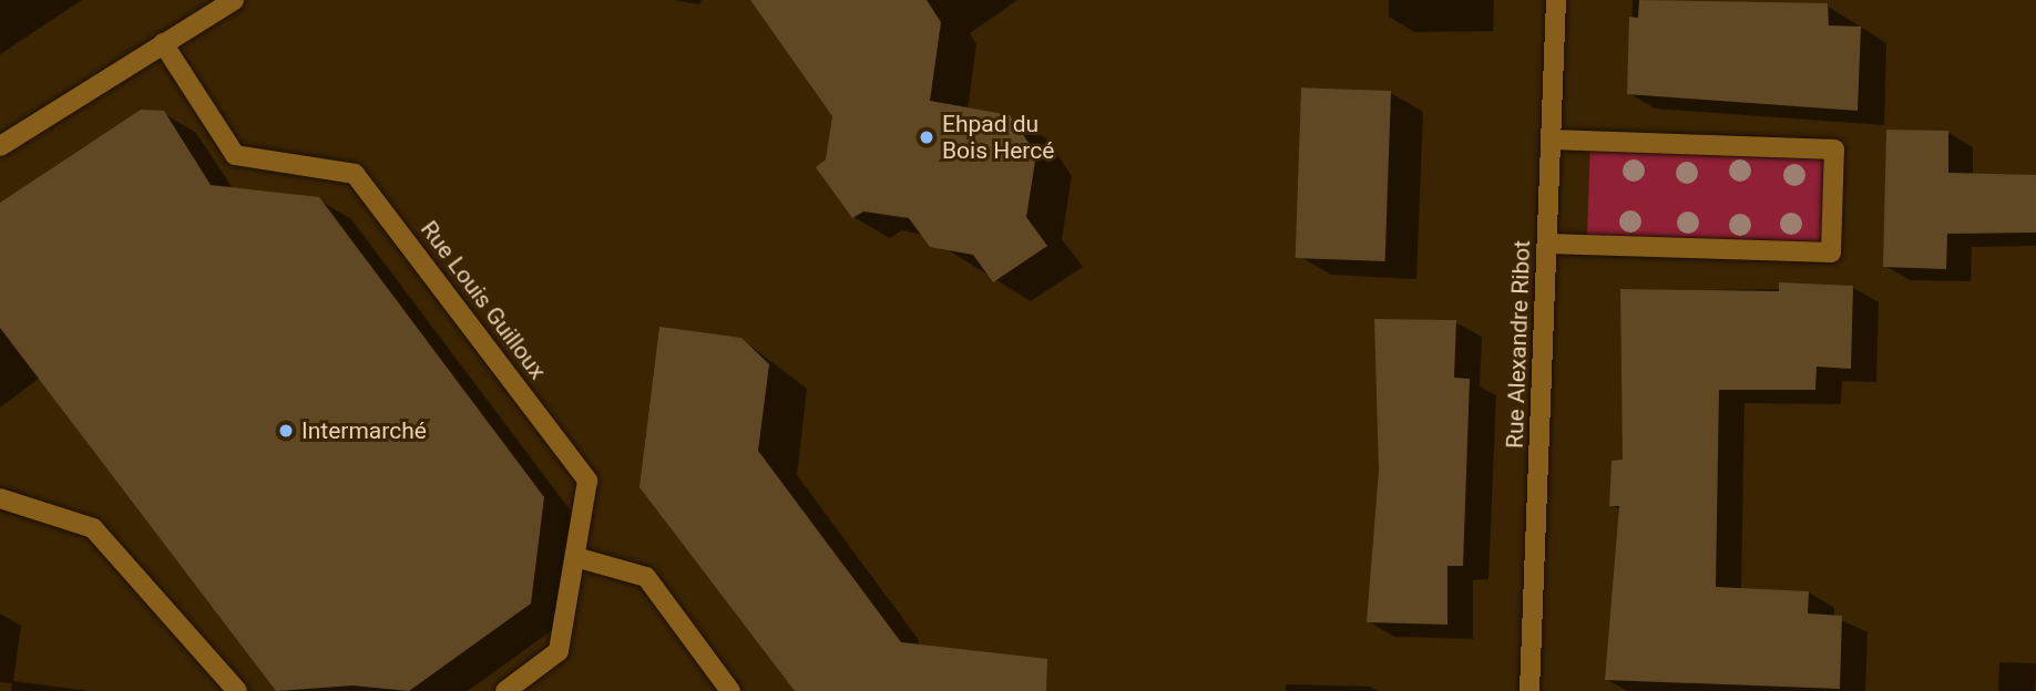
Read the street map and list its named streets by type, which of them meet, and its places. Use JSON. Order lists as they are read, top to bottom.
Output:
{
  "streets": {
    "street": ["Rue Louis Guilloux", "Rue Alexandre Ribot"]
  },
  "places": ["Ehpad du Bois Hercé", "Intermarché"]
}
